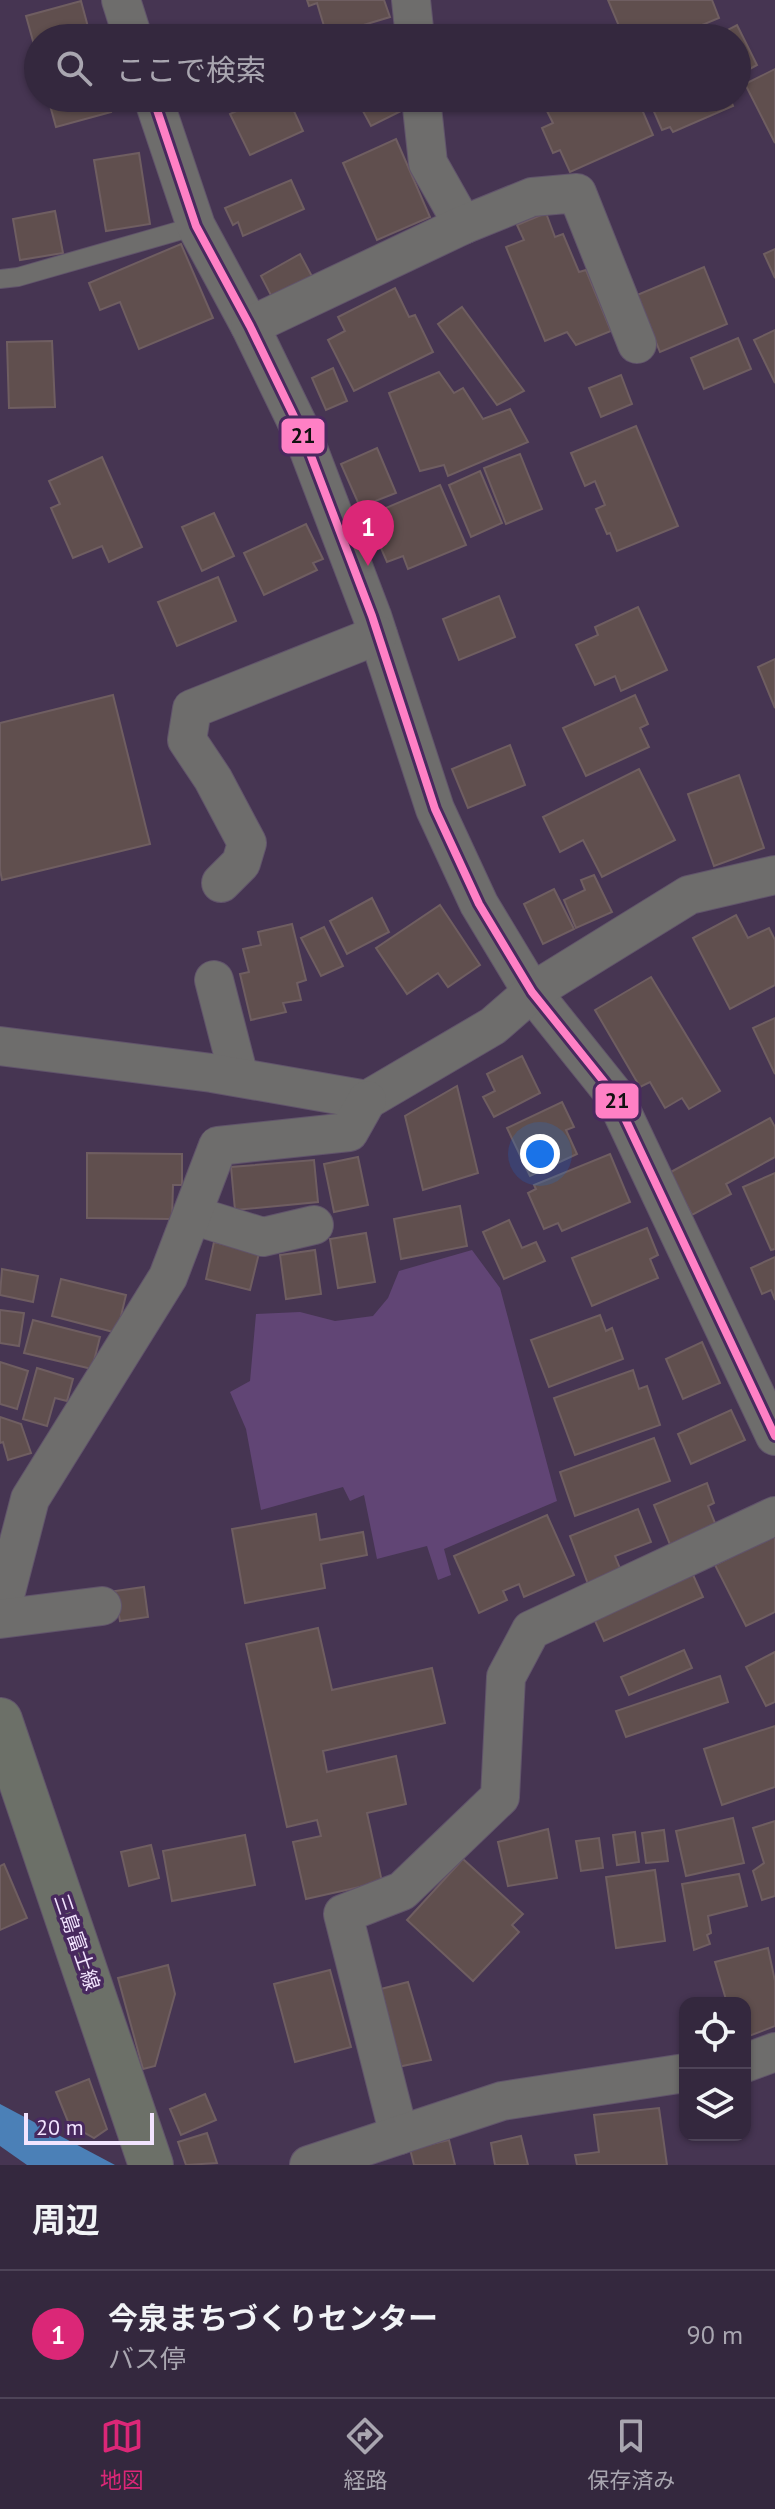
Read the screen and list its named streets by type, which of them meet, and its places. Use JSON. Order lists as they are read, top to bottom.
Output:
{
  "streets": {
    "main road": ["三島富士線"]
  },
  "lines": ["transit line 21"],
  "scale_bar": "20 m",
  "page": {
    "search": "ここで検索",
    "pins": "1",
    "scale": "20 m",
    "heading": "周辺",
    "list": [
      {
        "mark": "1",
        "name": "今泉まちづくりセンター",
        "note": "バス停",
        "value": "90 m"
      }
    ],
    "nav": ["地図", "経路", "保存済み"]
  }
}
